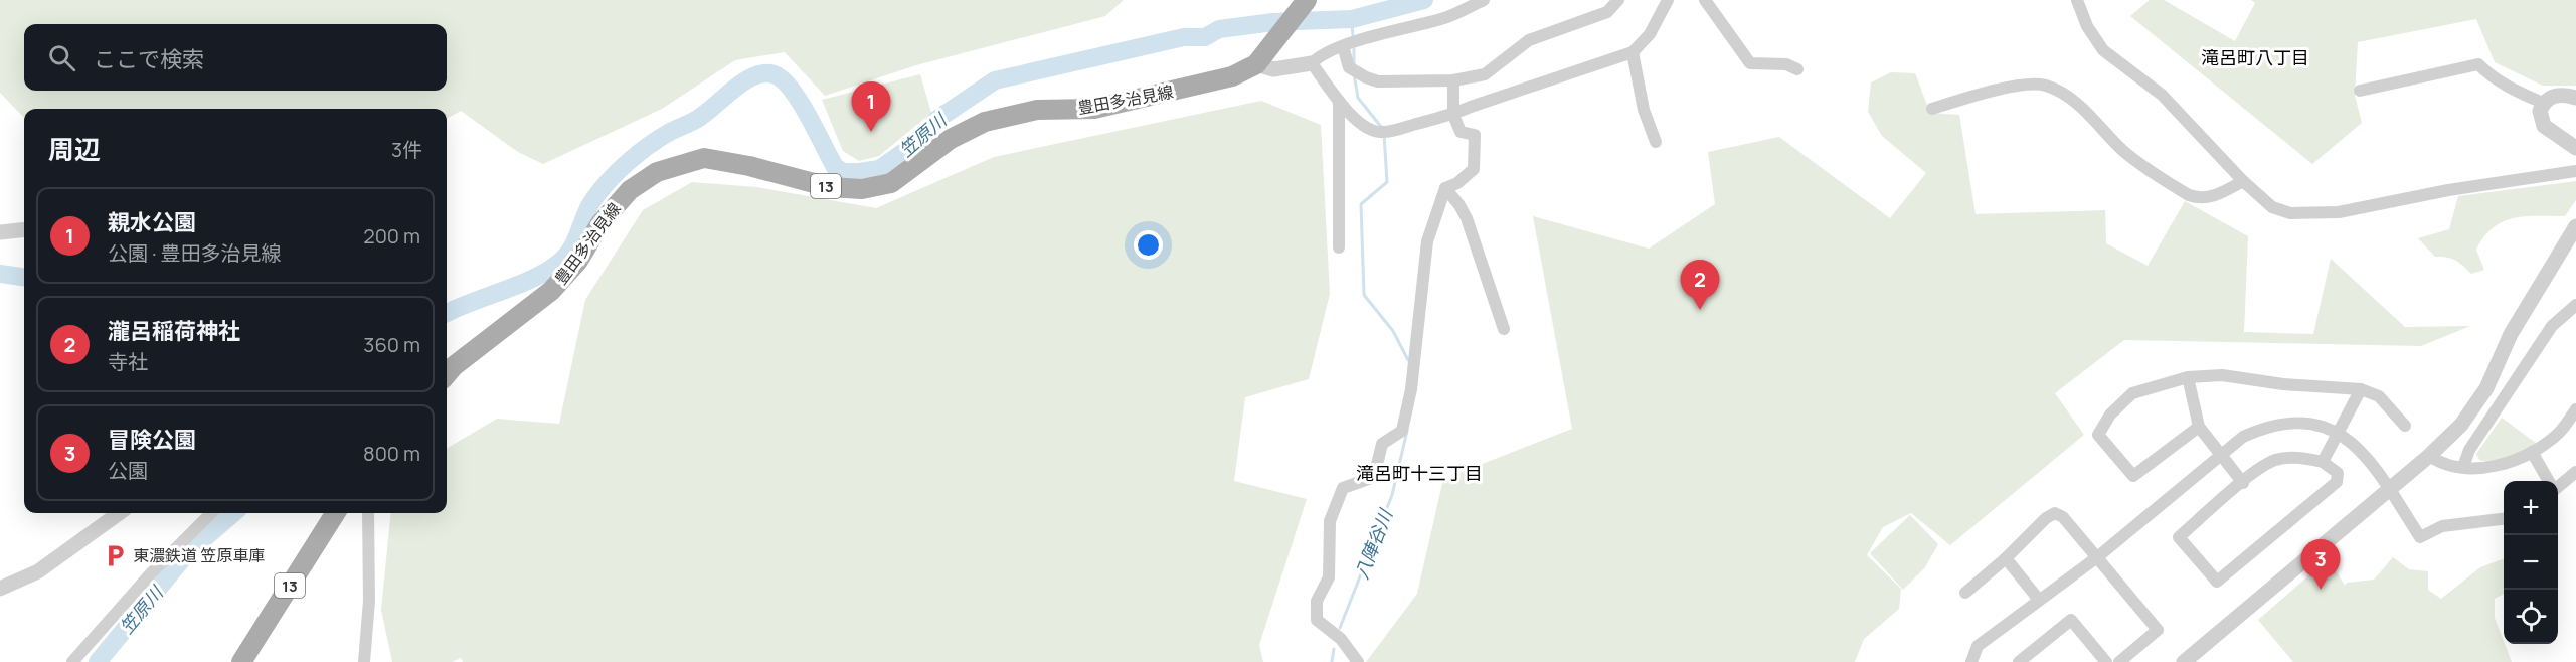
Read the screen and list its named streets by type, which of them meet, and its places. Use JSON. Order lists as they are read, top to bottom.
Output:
{
  "streets": {
    "main road": ["豊田多治見線", "13"]
  },
  "districts": ["滝呂町八丁目", "滝呂町十三丁目"],
  "water": ["笠原川", "八陣谷川"],
  "places": {
    "parking": ["東濃鉄道 笠原車庫"]
  },
  "page": {
    "search": "ここで検索",
    "pins": ["1", "2", "3"],
    "heading": ["周辺", "3件"],
    "list": [
      {
        "mark": "1",
        "name": "親水公園",
        "note": "公園 · 豊田多治見線",
        "value": "200 m"
      },
      {
        "mark": "2",
        "name": "瀧呂稲荷神社",
        "note": "寺社",
        "value": "360 m"
      },
      {
        "mark": "3",
        "name": "冒険公園",
        "note": "公園",
        "value": "800 m"
      }
    ],
    "map_buttons": ["+", "−"]
  }
}
